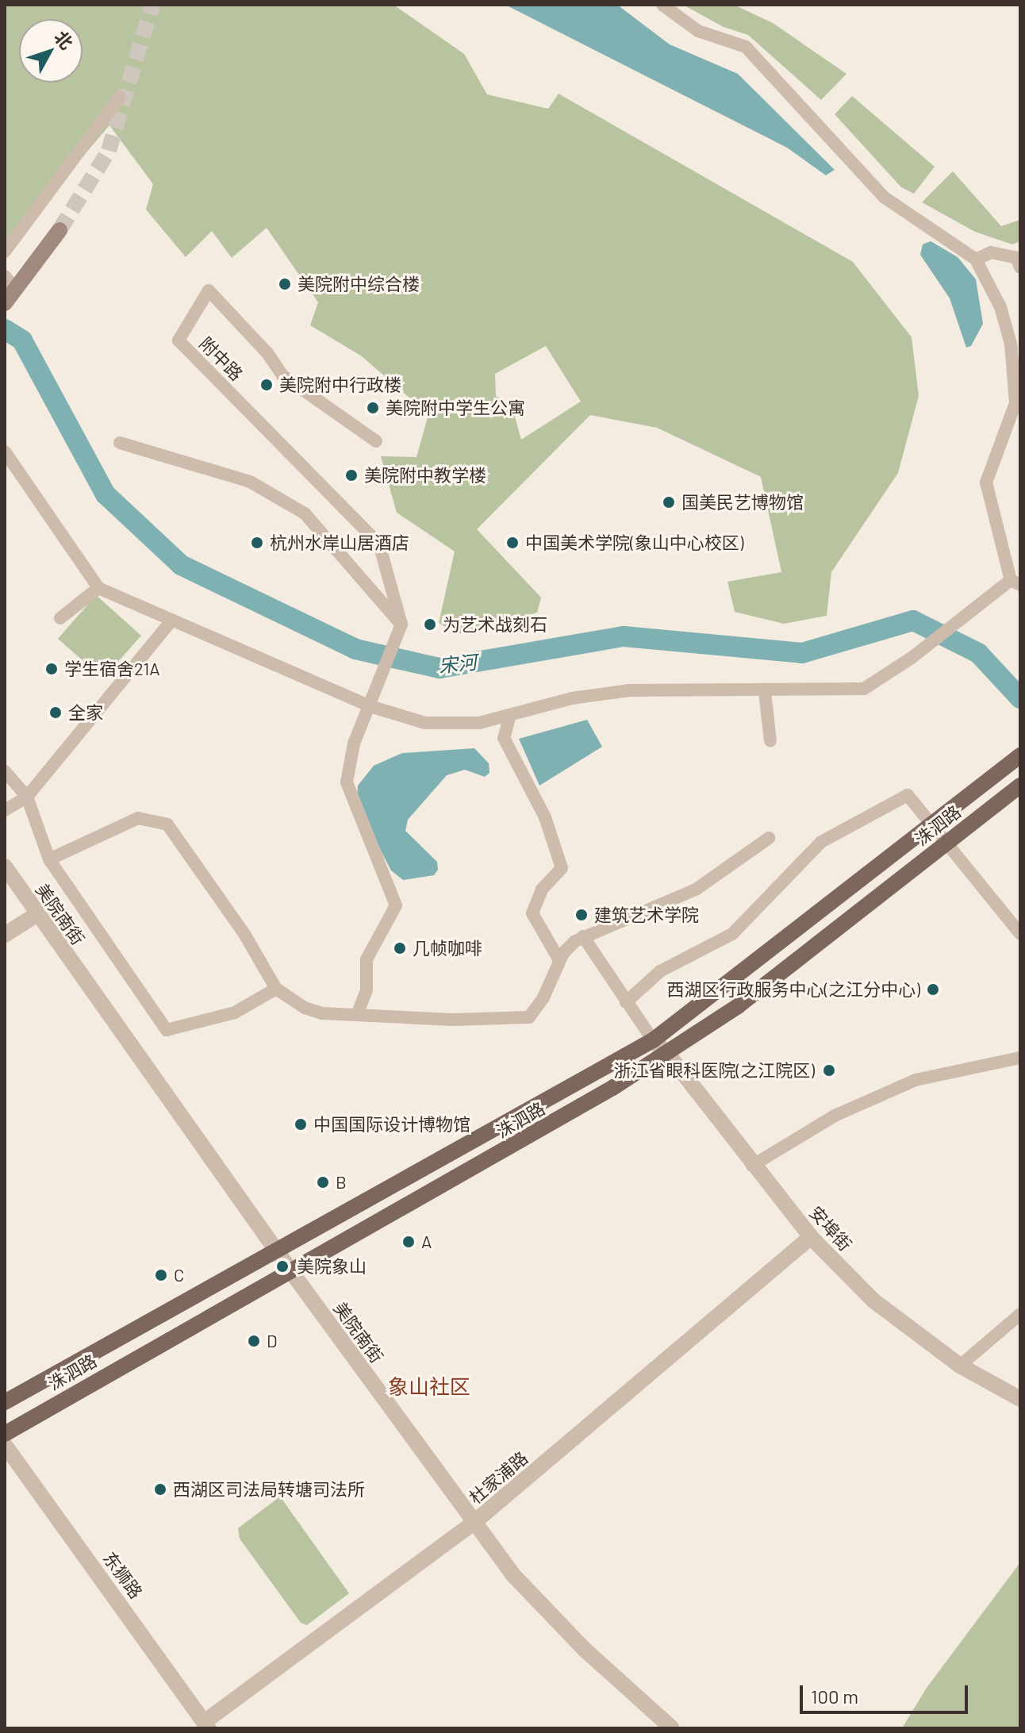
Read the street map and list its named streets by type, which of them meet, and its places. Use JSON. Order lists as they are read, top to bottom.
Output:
{
  "streets": {
    "main road": ["洙泗路"],
    "street": [
      "附中路",
      "美院南街",
      "安埠街",
      "杜家浦路",
      "东狮路"
    ]
  },
  "crossings": [
    ["洙泗路", "美院南街"],
    ["洙泗路", "安埠街"],
    ["美院南街", "杜家浦路"],
    ["安埠街", "杜家浦路"],
    ["杜家浦路", "东狮路"]
  ],
  "districts": ["象山社区"],
  "water": ["宋河"],
  "places": [
    "美院附中综合楼",
    "美院附中行政楼",
    "美院附中学生公寓",
    "美院附中教学楼",
    "国美民艺博物馆",
    "杭州水岸山居酒店",
    "中国美术学院(象山中心校区)",
    "为艺术战刻石",
    "学生宿舍21A",
    "全家",
    "建筑艺术学院",
    "几帧咖啡",
    "西湖区行政服务中心(之江分中心)",
    "浙江省眼科医院(之江院区)",
    "中国国际设计博物馆",
    "B",
    "A",
    "美院象山",
    "C",
    "D",
    "西湖区司法局转塘司法所"
  ],
  "scale_bar": "100 m",
  "north": "top right"
}
